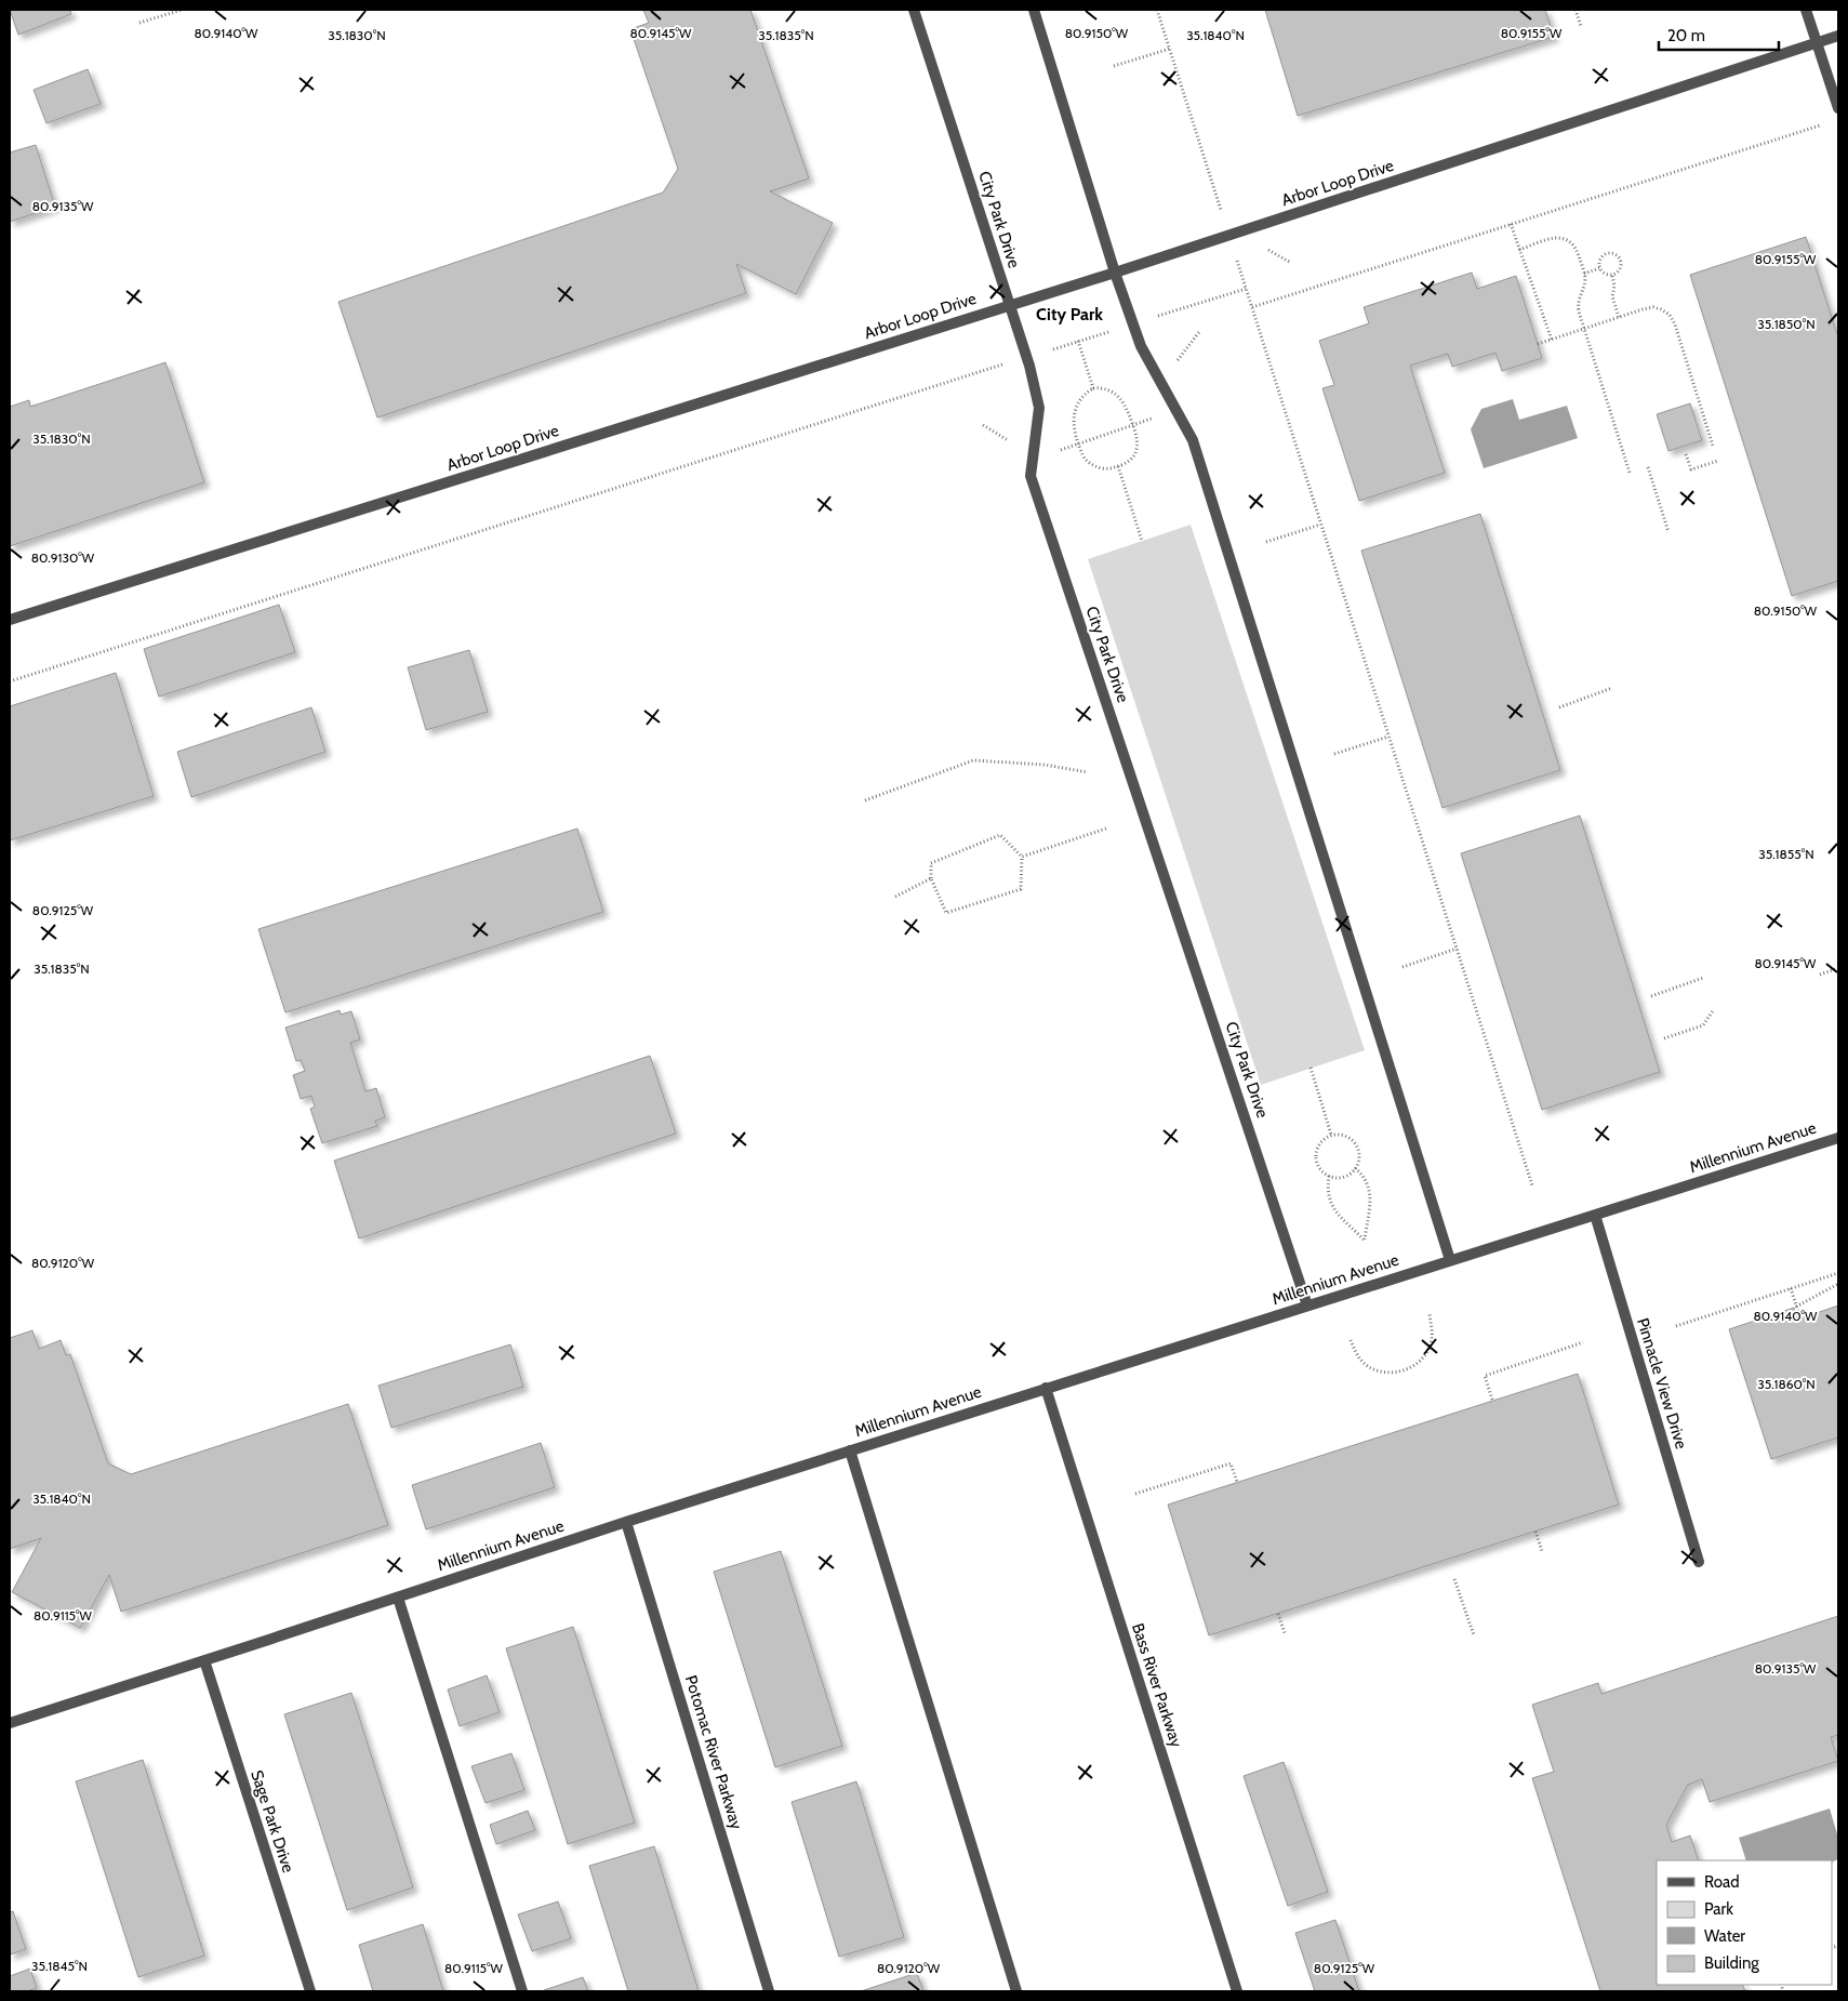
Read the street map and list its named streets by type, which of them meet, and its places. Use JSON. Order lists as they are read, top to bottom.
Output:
{
  "streets": {
    "street": [
      "Arbor Loop Drive",
      "City Park Drive",
      "Millennium Avenue",
      "Pinnacle View Drive",
      "Bass River Parkway",
      "Potomac River Parkway",
      "Sage Park Drive"
    ]
  },
  "crossings": [
    ["Arbor Loop Drive", "City Park Drive"],
    ["City Park Drive", "Millennium Avenue"],
    ["Millennium Avenue", "Pinnacle View Drive"],
    ["Millennium Avenue", "Bass River Parkway"],
    ["Millennium Avenue", "Potomac River Parkway"],
    ["Millennium Avenue", "Sage Park Drive"]
  ],
  "districts": ["City Park"],
  "legend": [
    "Road",
    "Park",
    "Water",
    "Building"
  ],
  "scale_bar": "20 m",
  "coordinates": [
    "80.9140°W",
    "80.9145°W",
    "80.9150°W",
    "80.9155°W",
    "35.1830°N",
    "35.1835°N",
    "35.1840°N",
    "80.9135°W",
    "35.1850°N",
    "80.9130°W",
    "35.1855°N",
    "80.9125°W",
    "80.9120°W",
    "35.1860°N",
    "80.9115°W",
    "35.1845°N"
  ]
}
